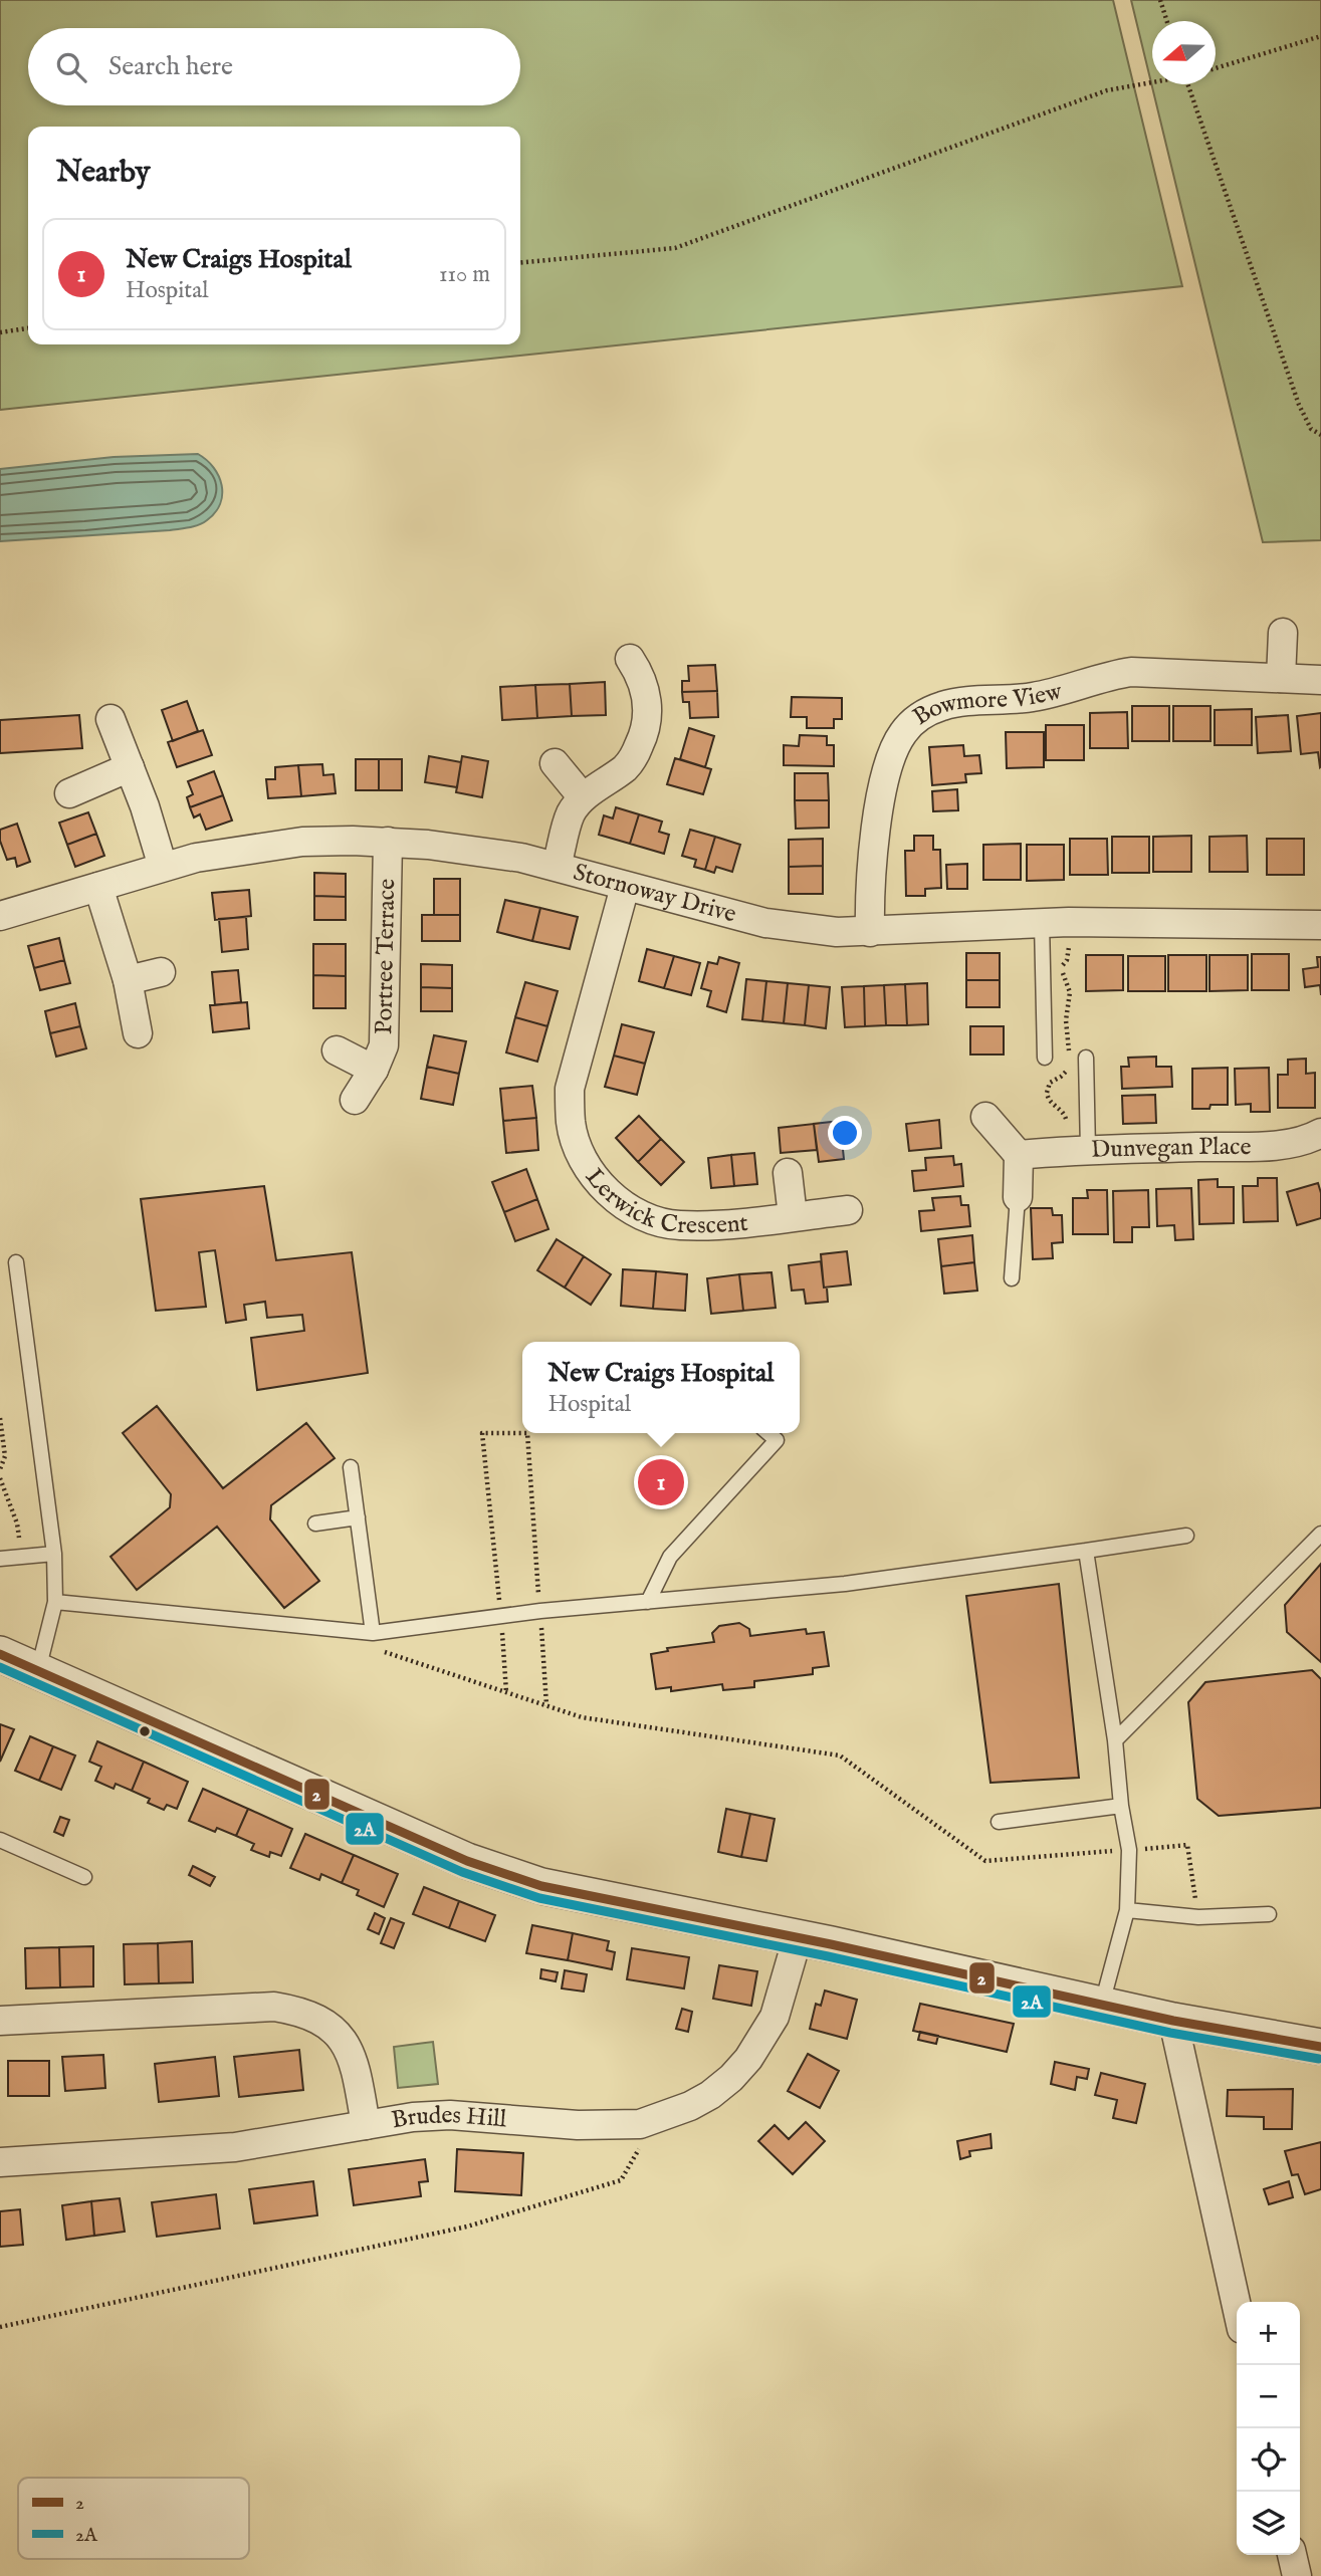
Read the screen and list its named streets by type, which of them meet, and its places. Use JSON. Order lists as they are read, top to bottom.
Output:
{
  "streets": {
    "street": [
      "Bowmore View",
      "Stornoway Drive",
      "Portree Terrace",
      "Dunvegan Place",
      "Lerwick Crescent",
      "Brudes Hill"
    ]
  },
  "crossings": [
    ["Bowmore View", "Stornoway Drive"],
    ["Stornoway Drive", "Portree Terrace"],
    ["Stornoway Drive", "Lerwick Crescent"]
  ],
  "lines": ["transit line 2", "transit line 2A"],
  "legend": ["2", "2A"],
  "north": "left",
  "page": {
    "search": "Search here",
    "heading": "Nearby",
    "list": [
      {
        "mark": "1",
        "name": "New Craigs Hospital",
        "note": "Hospital",
        "value": "110 m"
      }
    ],
    "popup": ["New Craigs Hospital", "Hospital"],
    "pins": "1",
    "map_buttons": ["+", "−"]
  }
}
